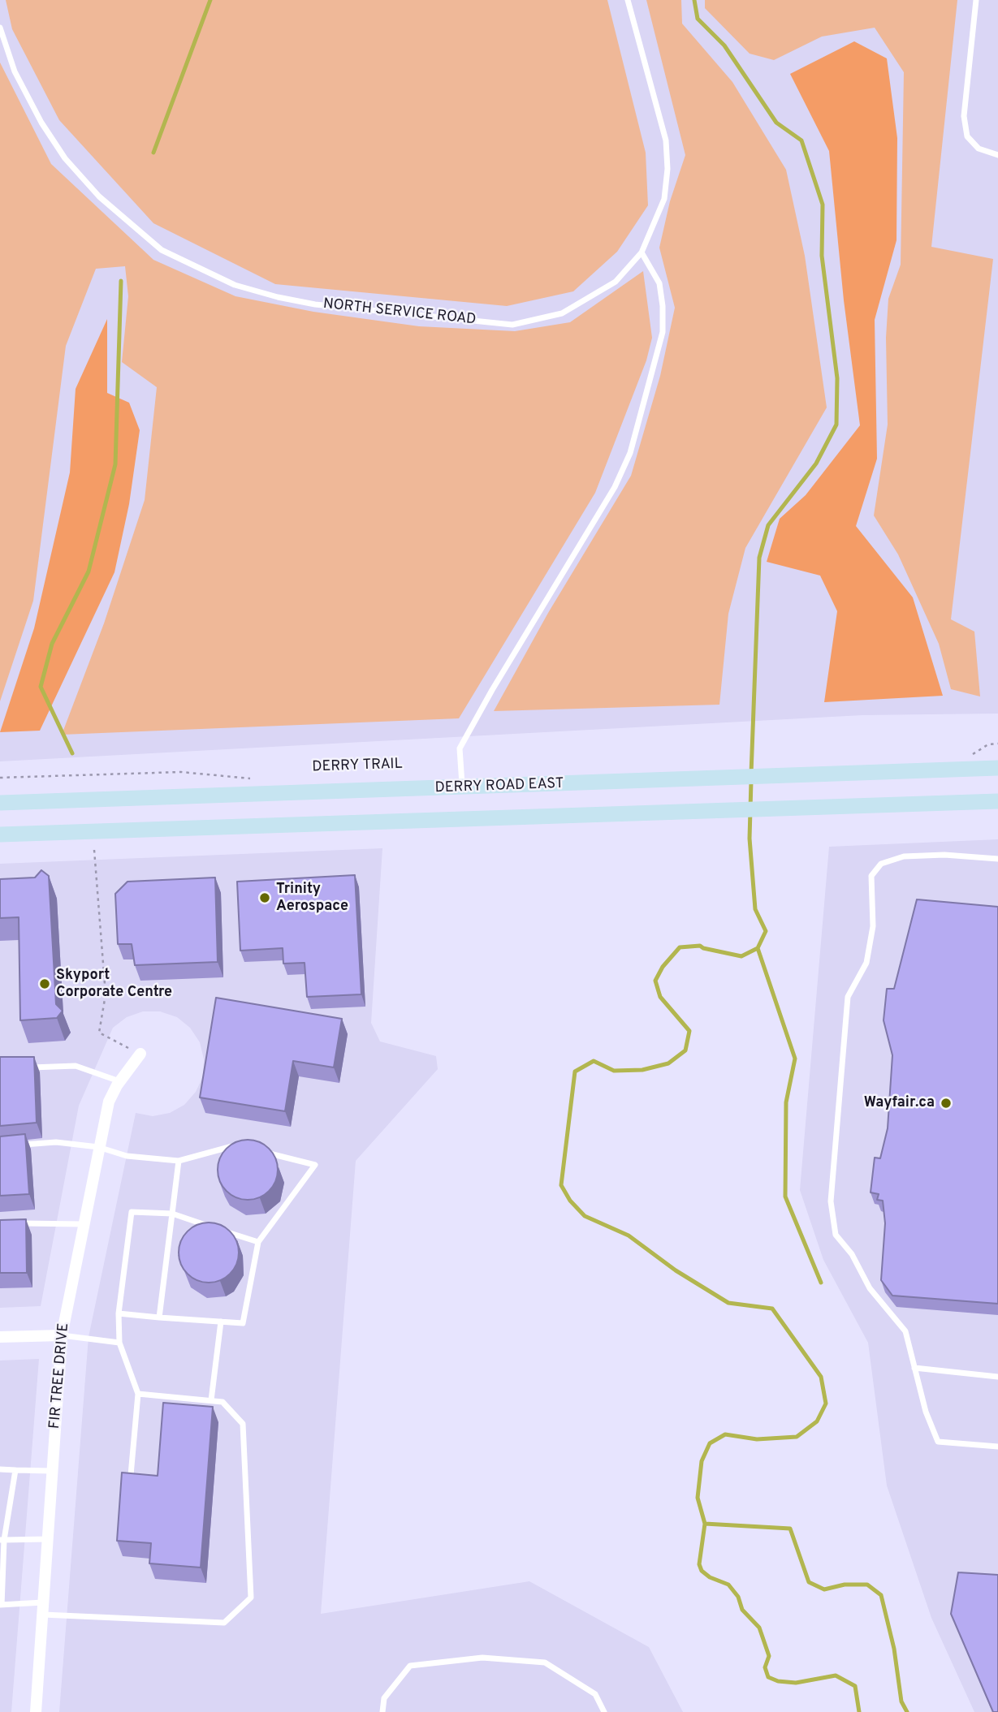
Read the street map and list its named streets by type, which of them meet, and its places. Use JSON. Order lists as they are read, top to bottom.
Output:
{
  "streets": {
    "main road": ["DERRY ROAD EAST"],
    "street": ["FIR TREE DRIVE"],
    "lane": ["NORTH SERVICE ROAD"]
  },
  "places": ["Trinity Aerospace", "Skyport Corporate Centre", "Wayfair.ca"]
}
